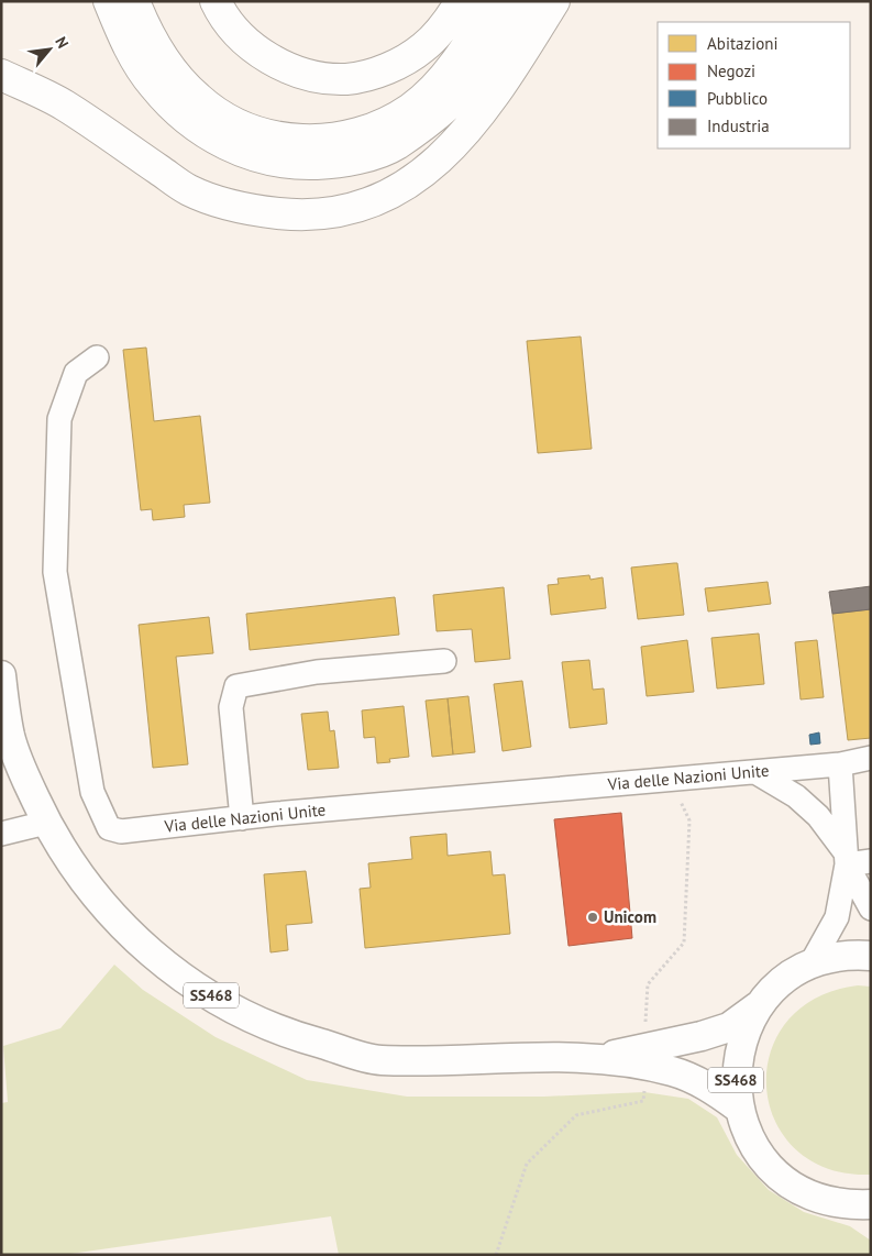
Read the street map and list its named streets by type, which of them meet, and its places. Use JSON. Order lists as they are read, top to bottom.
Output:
{
  "streets": {
    "main road": ["SS468"],
    "street": ["Via delle Nazioni Unite"]
  },
  "places": ["Unicom"],
  "legend": [
    "Abitazioni",
    "Negozi",
    "Pubblico",
    "Industria"
  ],
  "north": "top right"
}
